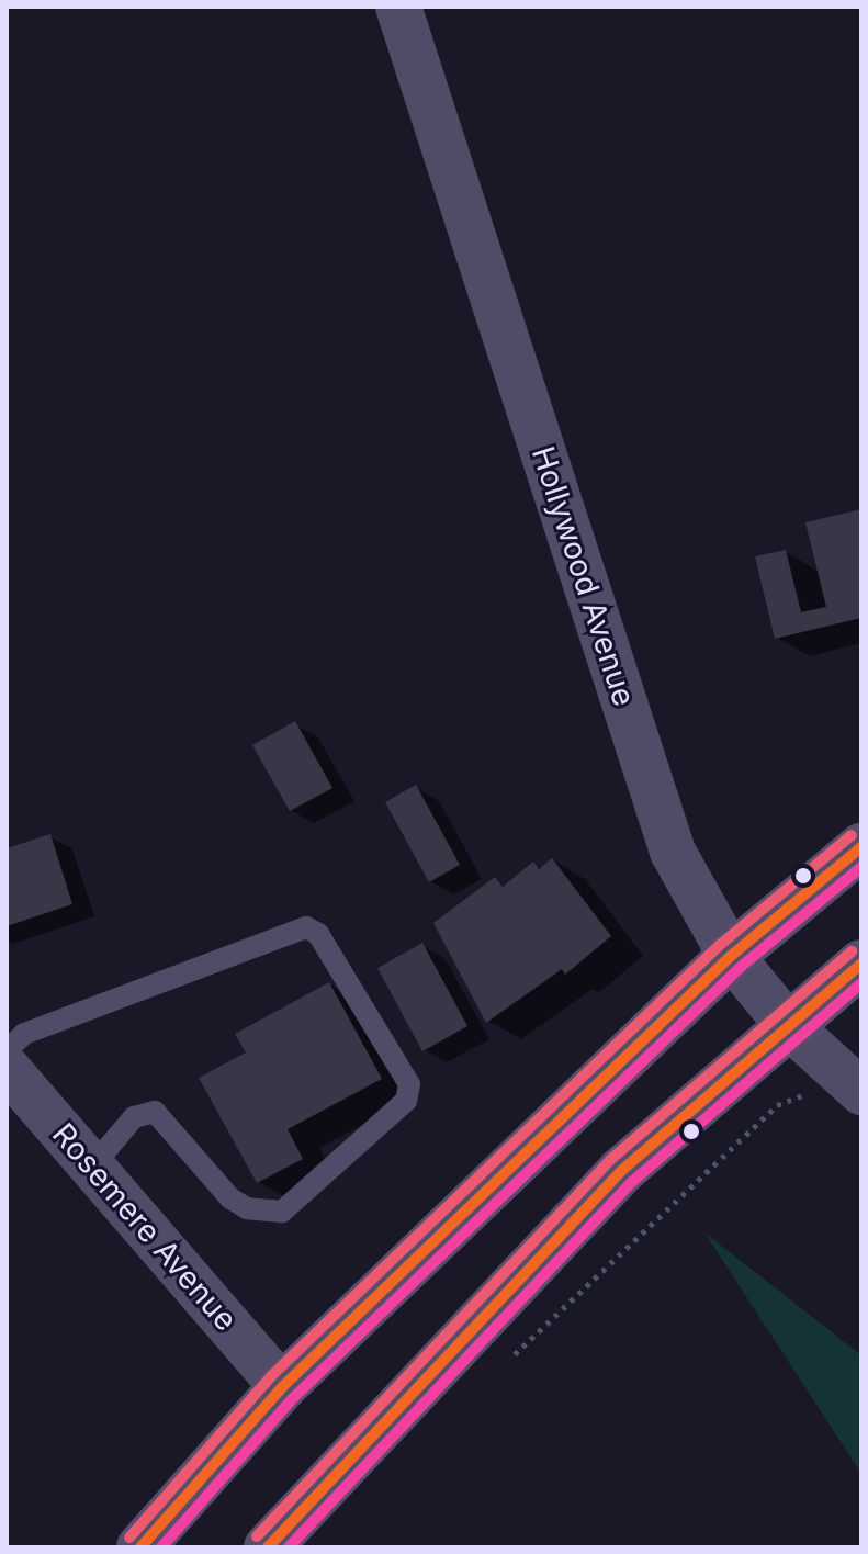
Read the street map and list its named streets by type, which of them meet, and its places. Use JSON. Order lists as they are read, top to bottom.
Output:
{
  "streets": {
    "street": ["Hollywood Avenue", "Rosemere Avenue"]
  }
}
